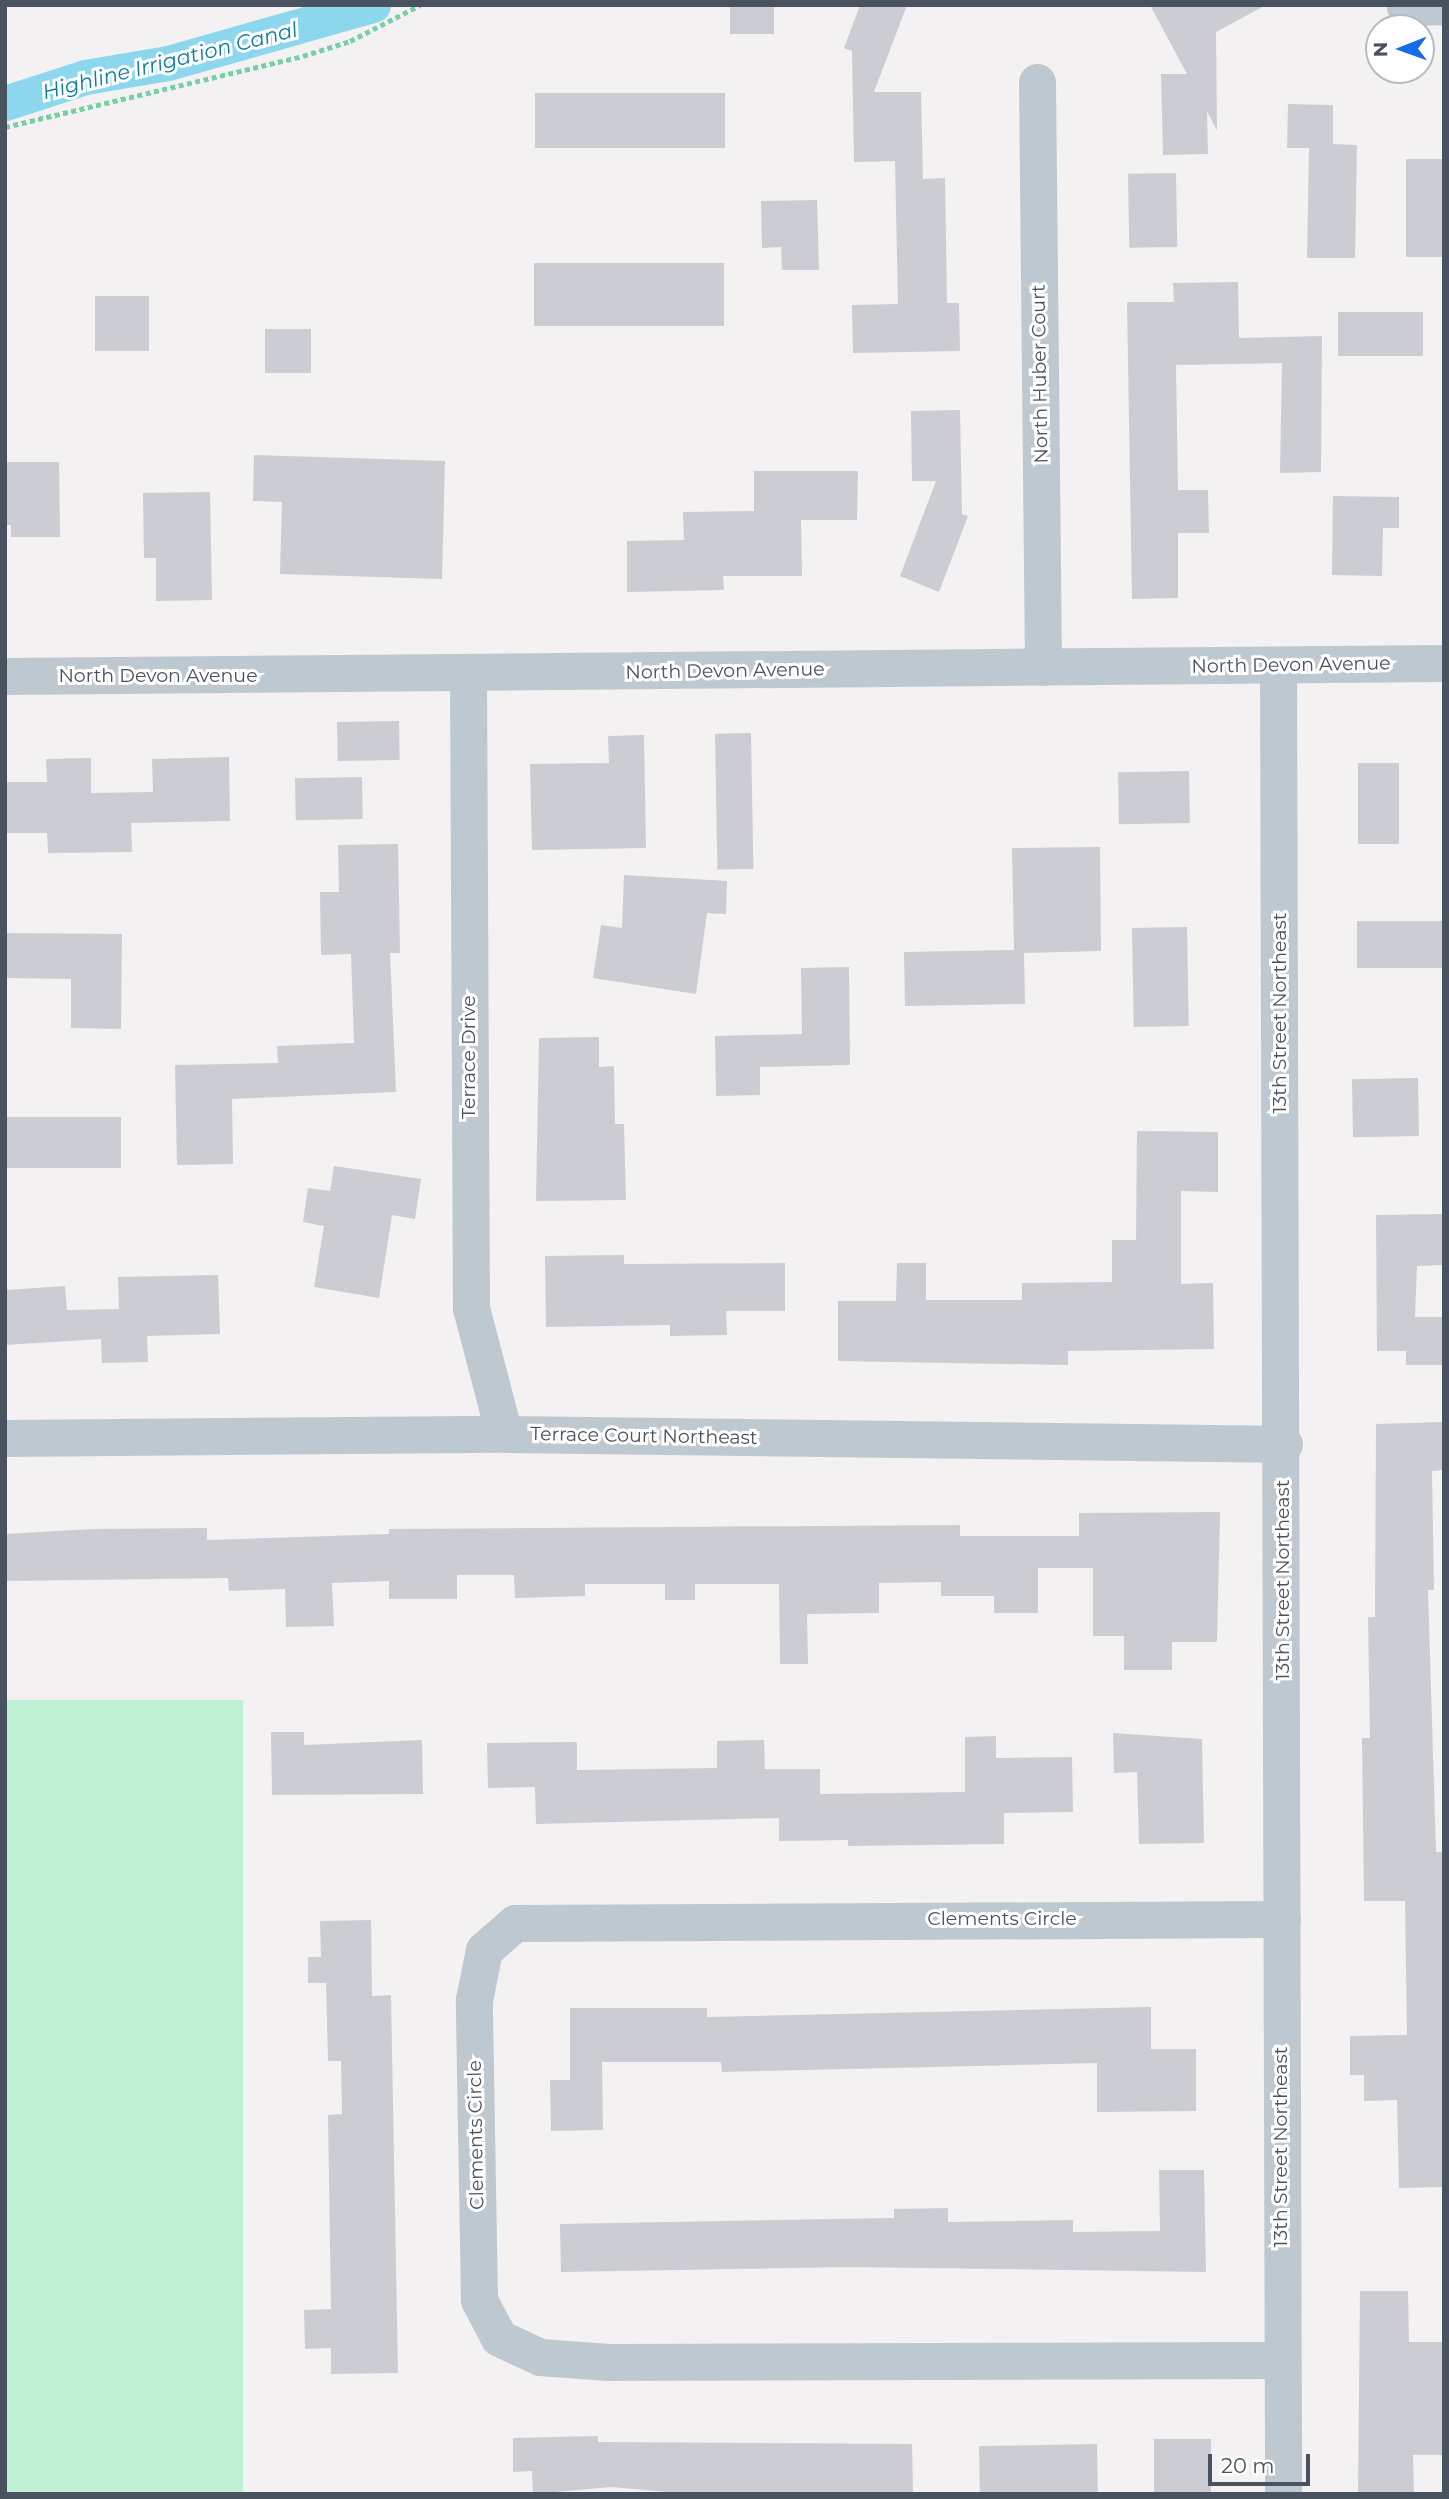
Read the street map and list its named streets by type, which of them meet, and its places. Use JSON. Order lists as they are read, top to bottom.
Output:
{
  "streets": {
    "street": [
      "North Huber Court",
      "North Devon Avenue",
      "13th Street Northeast",
      "Terrace Drive",
      "Terrace Court Northeast",
      "Clements Circle"
    ]
  },
  "crossings": [
    ["North Huber Court", "North Devon Avenue"],
    ["North Devon Avenue", "13th Street Northeast"],
    ["North Devon Avenue", "Terrace Drive"],
    ["13th Street Northeast", "Terrace Court Northeast"],
    ["13th Street Northeast", "Clements Circle"],
    ["Terrace Drive", "Terrace Court Northeast"]
  ],
  "water": ["Highline Irrigation Canal"],
  "scale_bar": "20 m",
  "north": "left"
}
